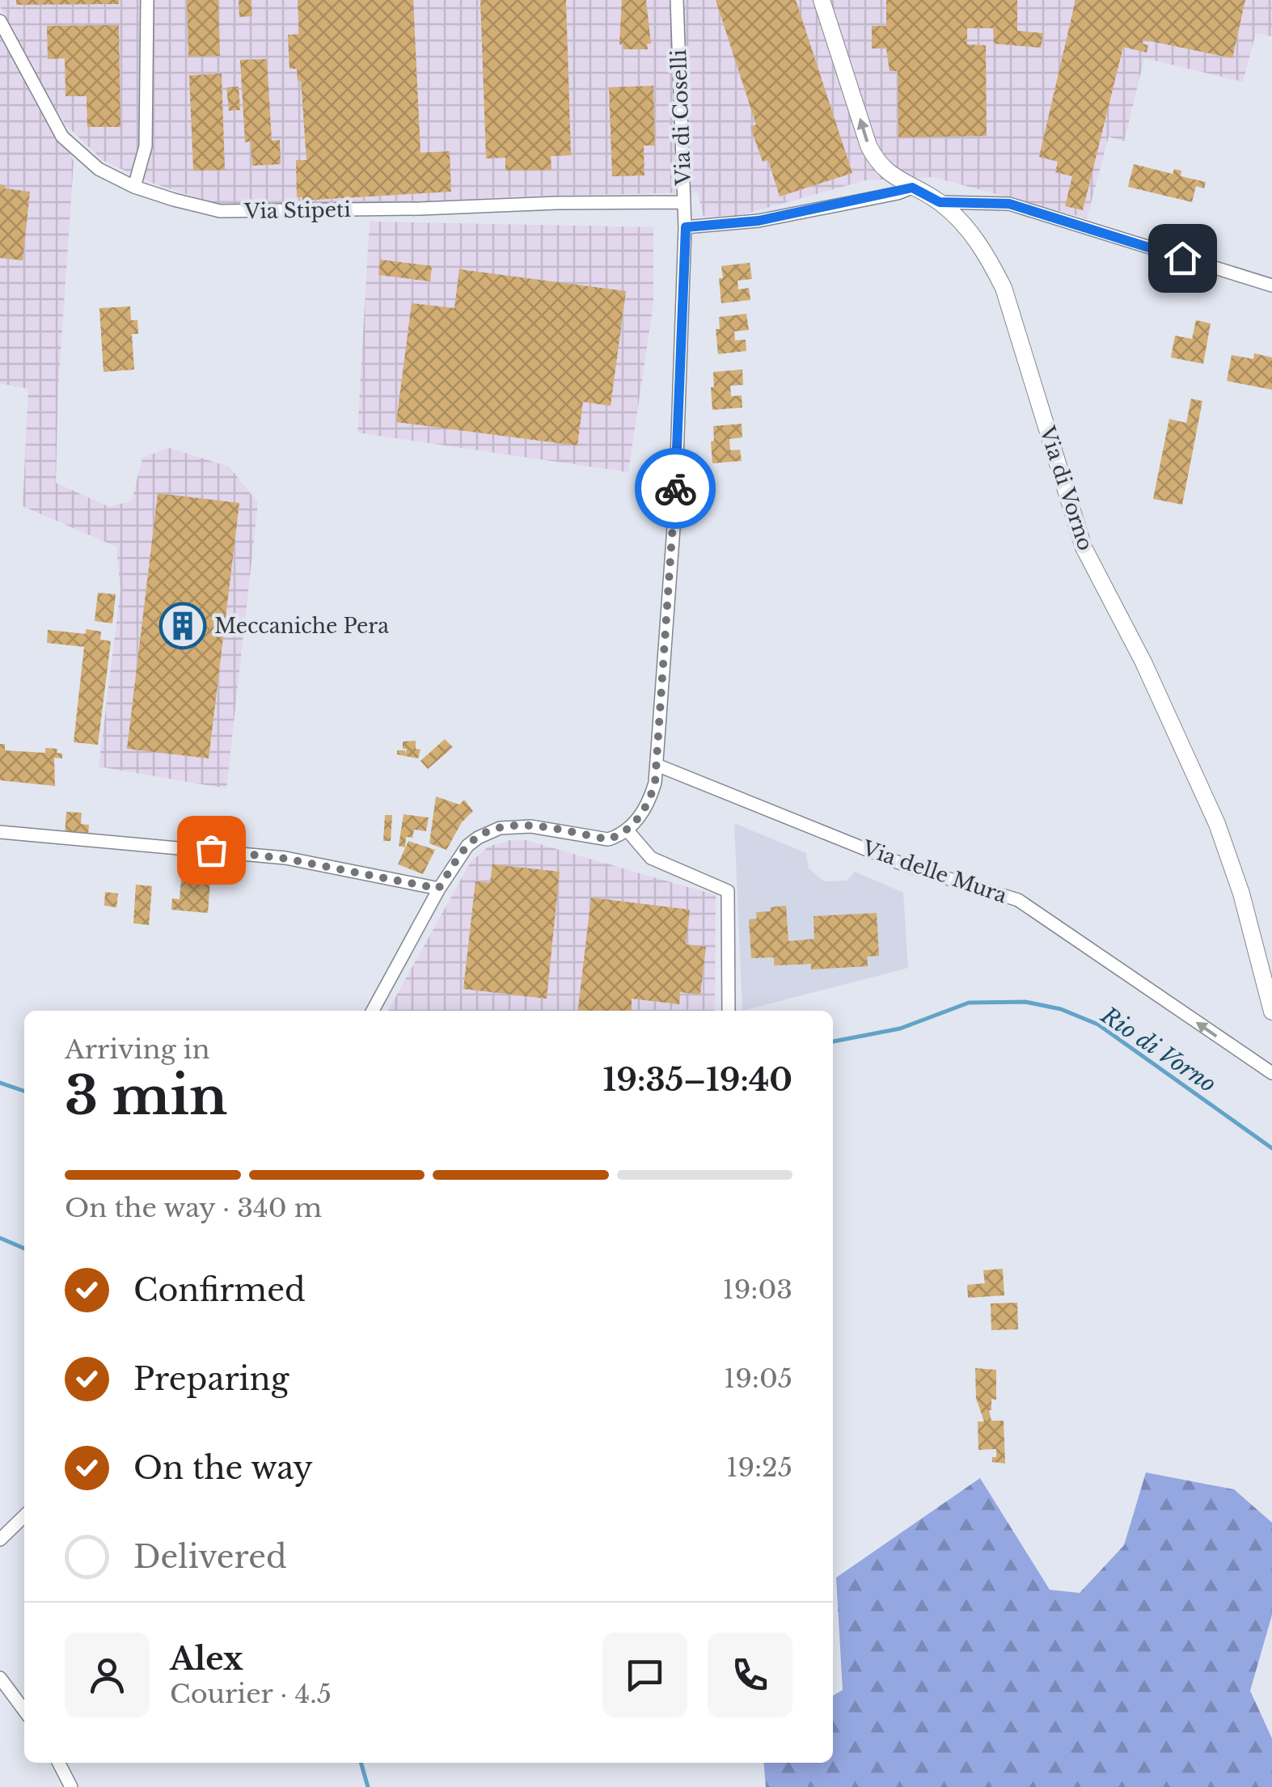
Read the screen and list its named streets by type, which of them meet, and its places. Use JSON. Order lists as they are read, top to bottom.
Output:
{
  "streets": {
    "street": [
      "Via di Coselli",
      "Via Stipeti",
      "Via di Vorno",
      "Via delle Mura"
    ]
  },
  "crossings": [
    ["Via di Coselli", "Via Stipeti"],
    ["Via di Coselli", "Via delle Mura"]
  ],
  "one_way": ["Via delle Mura"],
  "water": ["Rio di Vorno"],
  "places": {
    "building": ["Meccaniche Pera"]
  },
  "page": {
    "heading": ["3 min", "Arriving in", "19:35–19:40"],
    "panel": ["Alex", "Courier · 4.5"],
    "bar": "On the way · 340 m",
    "list": [
      ["Confirmed", "19:03"],
      ["Preparing", "19:05"],
      ["On the way", "19:25"],
      "Delivered"
    ]
  }
}
